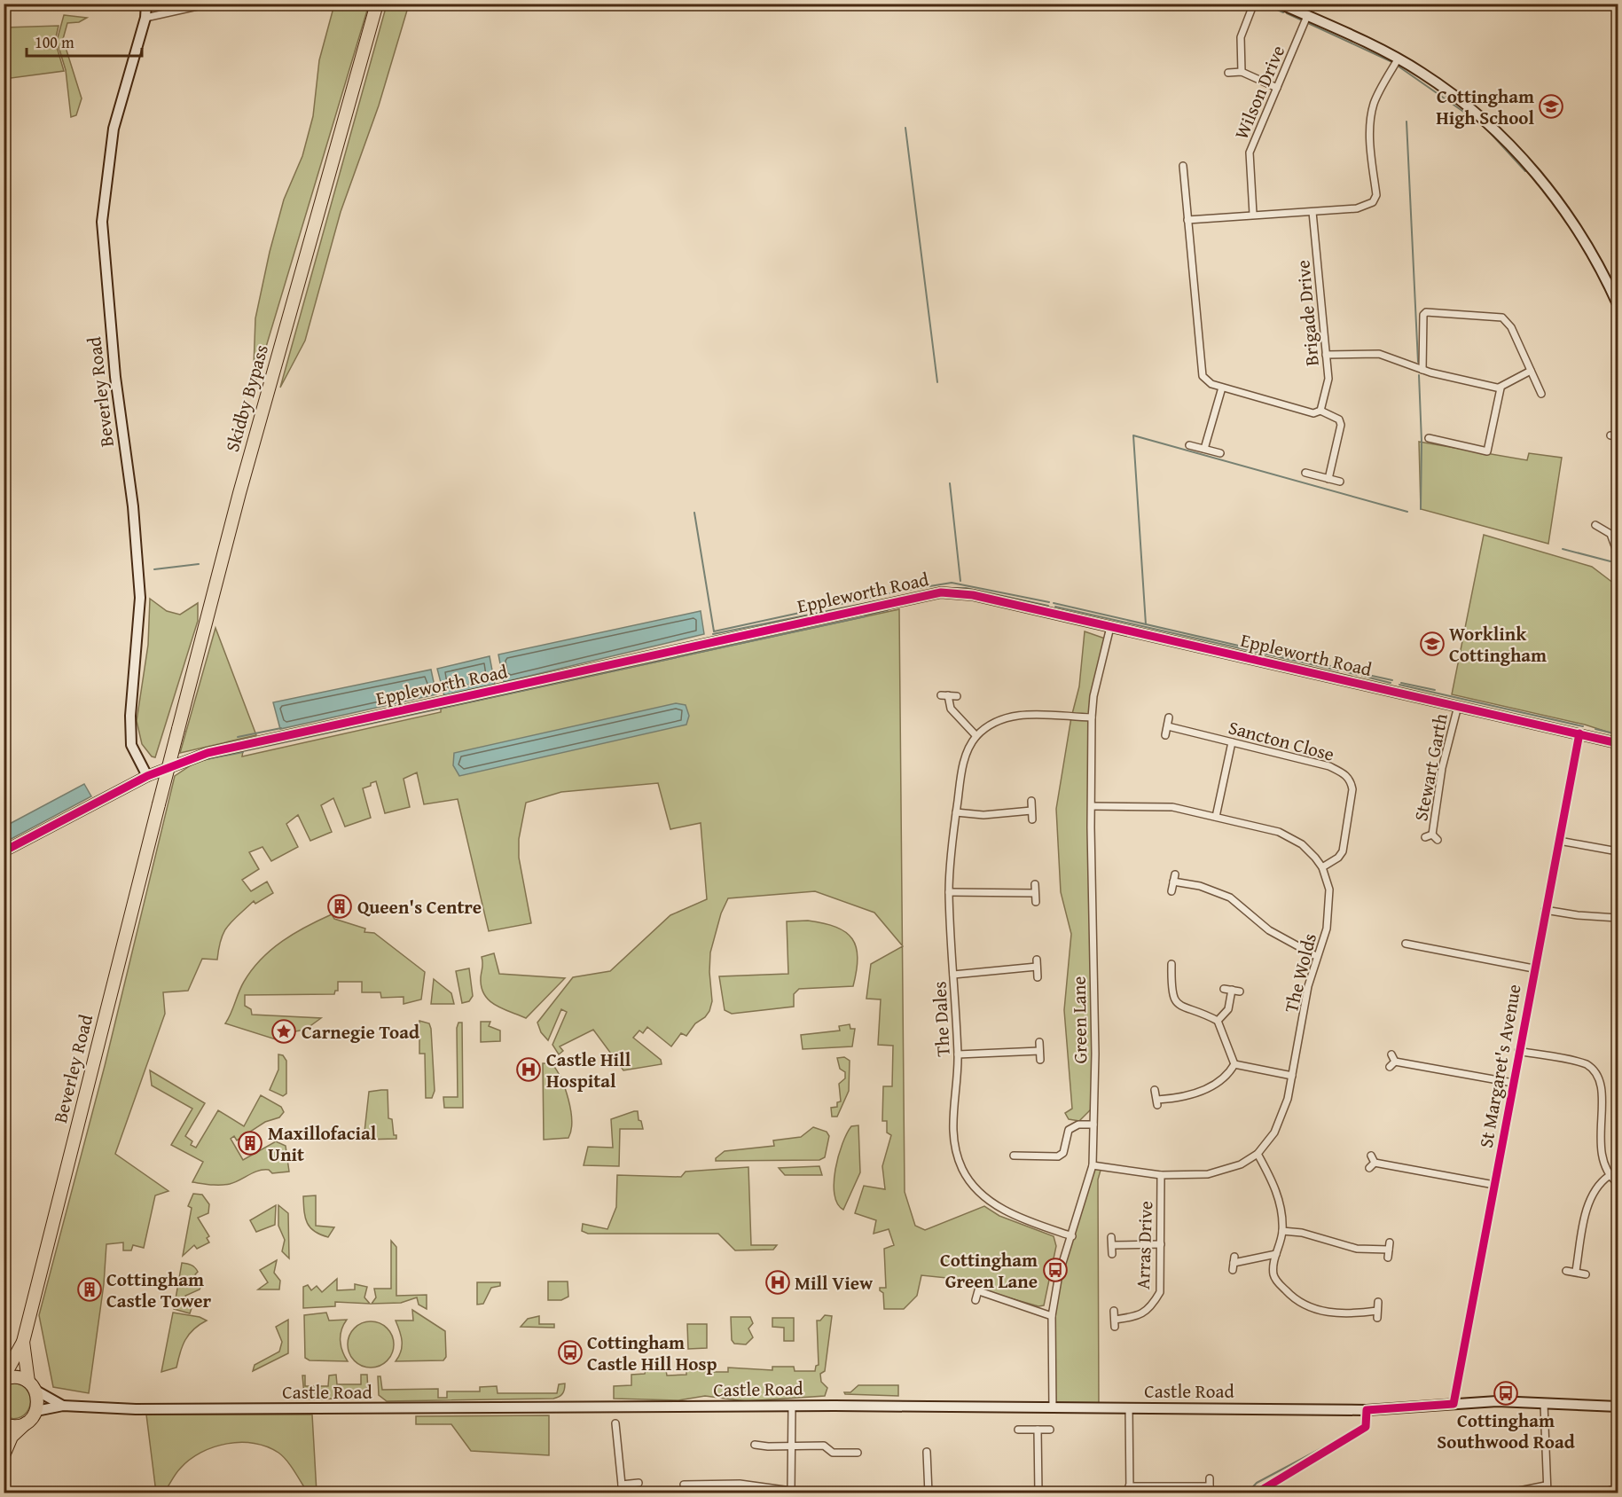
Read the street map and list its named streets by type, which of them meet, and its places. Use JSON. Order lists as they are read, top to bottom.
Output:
{
  "streets": {
    "highway": ["Beverley Road", "Skidby Bypass"],
    "street": [
      "Wilson Drive",
      "Brigade Drive",
      "Eppleworth Road",
      "Sancton Close",
      "Stewart Garth",
      "The Wolds",
      "The Dales",
      "Green Lane",
      "St Margaret's Avenue",
      "Arras Drive",
      "Castle Road"
    ]
  },
  "crossings": [
    ["Beverley Road", "Skidby Bypass"],
    ["Beverley Road", "Eppleworth Road"],
    ["Beverley Road", "Castle Road"],
    ["Eppleworth Road", "Stewart Garth"],
    ["Eppleworth Road", "Green Lane"],
    ["Eppleworth Road", "St Margaret's Avenue"],
    ["Sancton Close", "The Wolds"],
    ["The Wolds", "Green Lane"],
    ["The Wolds", "Arras Drive"],
    ["The Dales", "Green Lane"],
    ["Green Lane", "Castle Road"],
    ["St Margaret's Avenue", "Castle Road"]
  ],
  "places": {
    "school or university": ["Cottingham High School", "Worklink Cottingham"],
    "building": ["Queen's Centre", "Maxillofacial Unit", "Cottingham Castle Tower"],
    "place": ["Carnegie Toad"],
    "hospital": ["Castle Hill Hospital", "Mill View"],
    "bus stop": ["Cottingham Green Lane", "Cottingham Castle Hill Hosp", "Cottingham Southwood Road"]
  },
  "scale_bar": "100 m"
}
